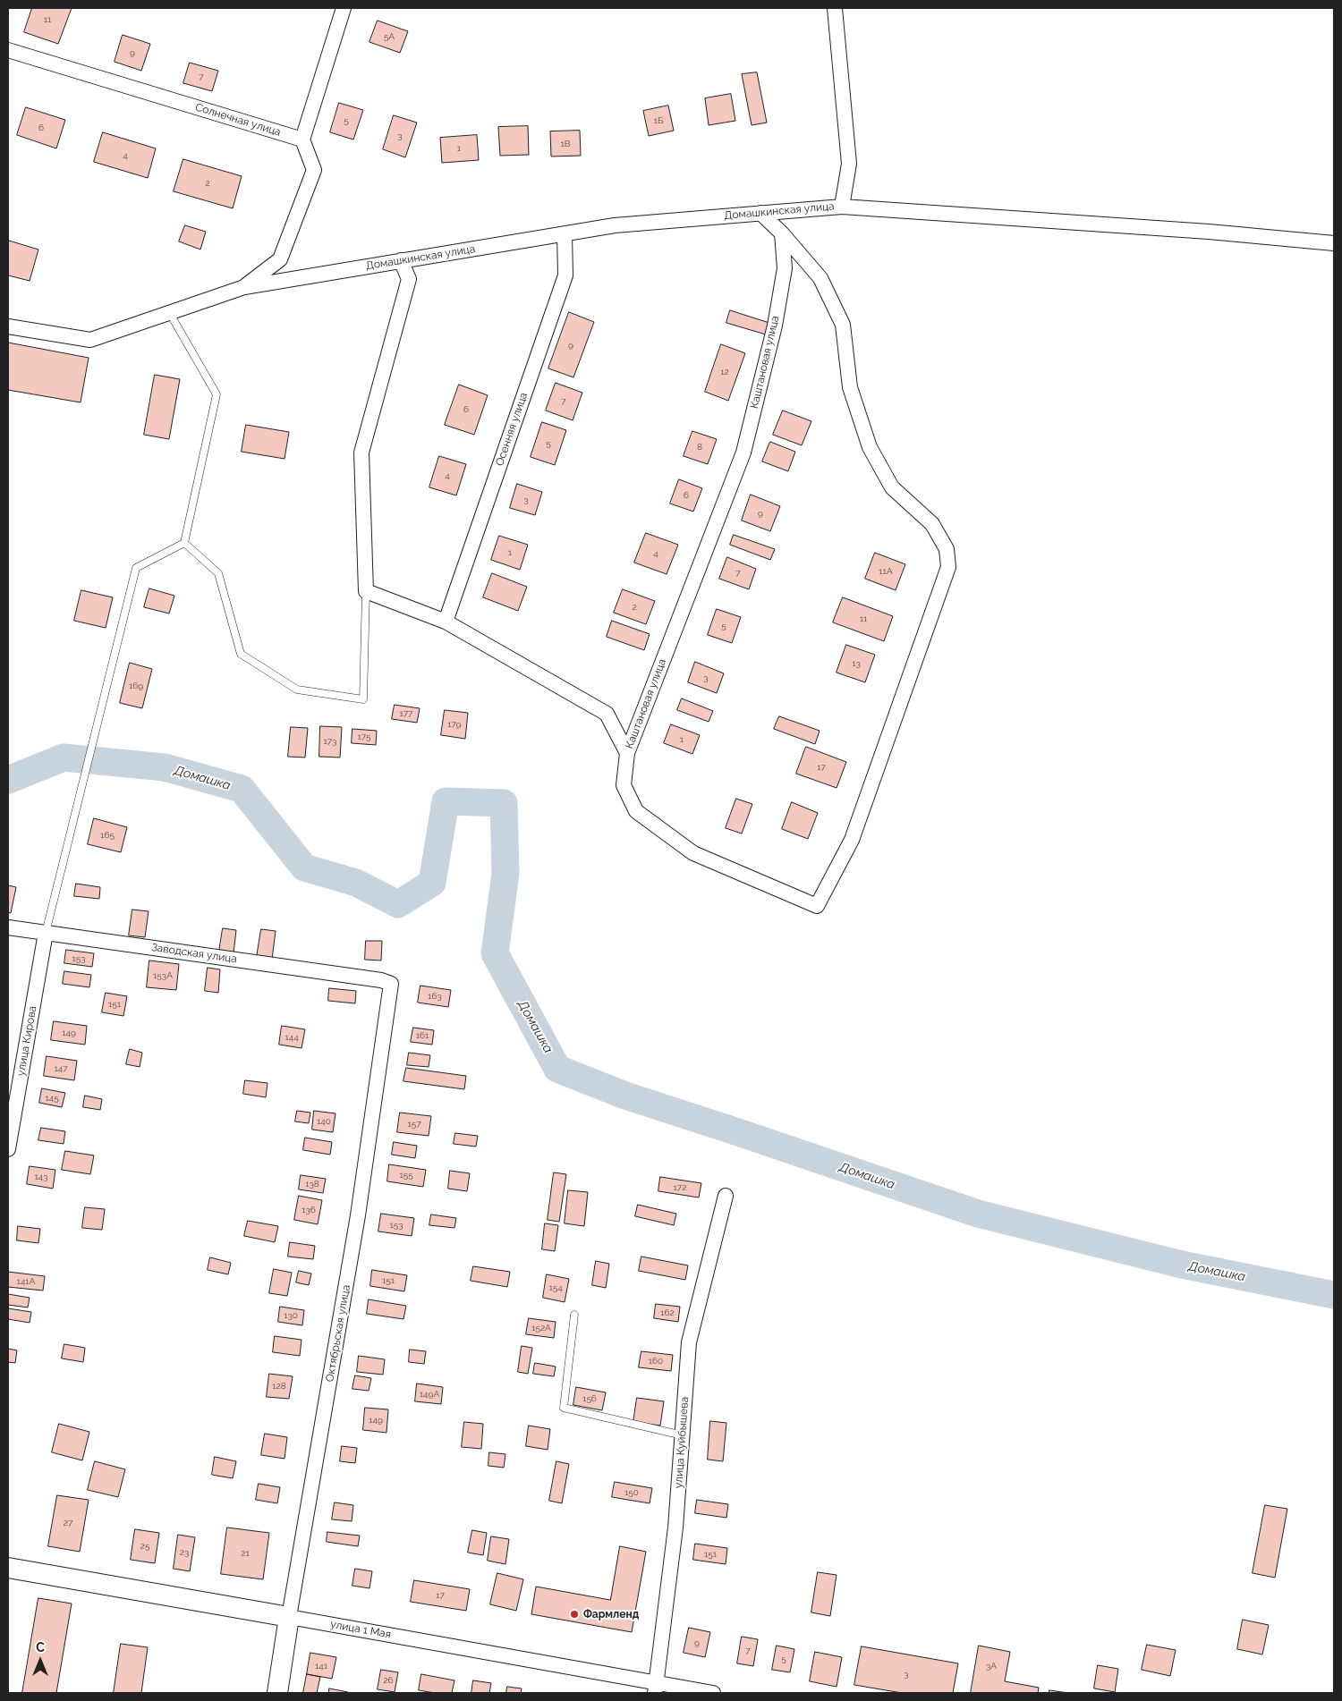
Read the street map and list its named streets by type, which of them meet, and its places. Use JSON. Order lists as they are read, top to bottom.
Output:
{
  "streets": {
    "main road": ["Октябрьская улица", "улица 1 Мая"],
    "street": [
      "Солнечная улица",
      "Домашкинская улица",
      "Каштановая улица",
      "Осенняя улица",
      "Заводская улица",
      "улица Кирова",
      "улица Куйбышева"
    ]
  },
  "crossings": [
    ["Домашкинская улица", "Осенняя улица"],
    ["Заводская улица", "улица Кирова"],
    ["Заводская улица", "Октябрьская улица"],
    ["Октябрьская улица", "улица 1 Мая"],
    ["улица Куйбышева", "улица 1 Мая"]
  ],
  "water": ["Домашка"],
  "places": ["Фармленд"],
  "house_numbers": [
    "11",
    "5А",
    "9",
    "7",
    "5",
    "1Б",
    "6",
    "3",
    "1В",
    "1",
    "4",
    "2",
    "9",
    "12",
    "7",
    "6",
    "5",
    "8",
    "4",
    "6",
    "3",
    "9",
    "1",
    "4",
    "11А",
    "7",
    "2",
    "11",
    "5",
    "13",
    "3",
    "169",
    "177",
    "179",
    "175",
    "1",
    "173",
    "17",
    "165",
    "153",
    "153А",
    "163",
    "151",
    "149",
    "161",
    "144",
    "147",
    "145",
    "140",
    "157",
    "155",
    "143",
    "138",
    "172",
    "136",
    "153",
    "151",
    "141А",
    "154",
    "162",
    "130",
    "152А",
    "160",
    "128",
    "149А",
    "156",
    "149",
    "150",
    "27",
    "25",
    "23",
    "21",
    "151",
    "17",
    "9",
    "7",
    "5",
    "141",
    "3А",
    "3",
    "26"
  ],
  "north": "top"
}
